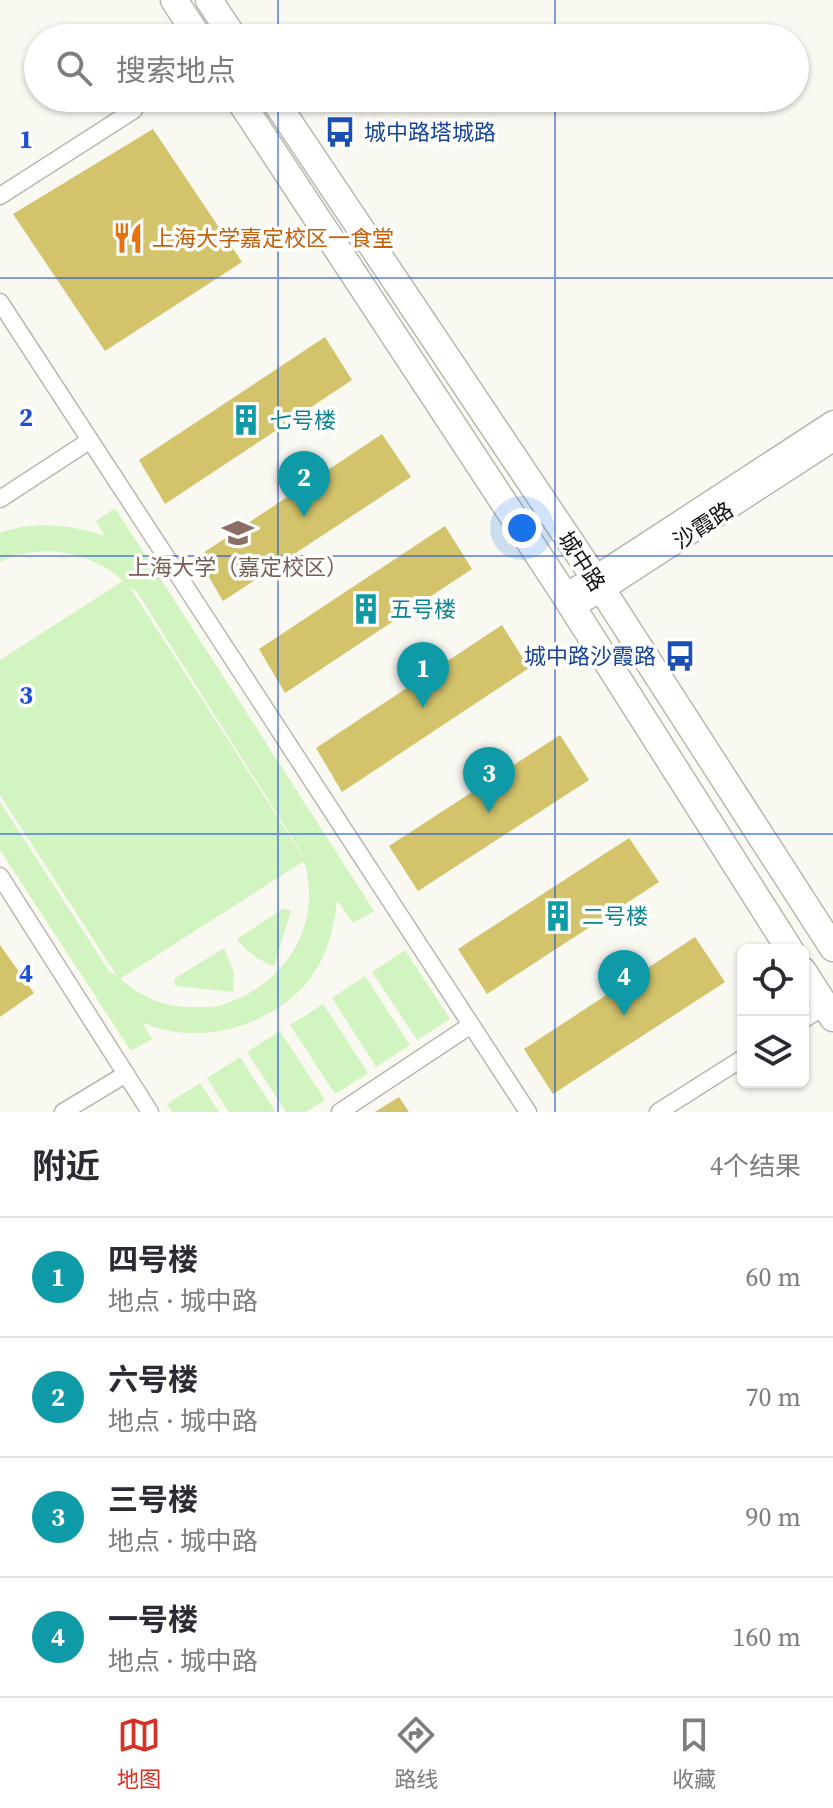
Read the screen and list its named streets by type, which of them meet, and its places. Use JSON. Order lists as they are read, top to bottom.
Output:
{
  "streets": {
    "main road": ["城中路"],
    "street": ["沙霞路"]
  },
  "crossings": [
    ["沙霞路", "城中路"]
  ],
  "places": {
    "bus stop": ["城中路塔城路", "城中路沙霞路"],
    "restaurant": ["上海大学嘉定校区一食堂"],
    "building": ["七号楼", "五号楼", "二号楼"],
    "school or university": ["上海大学（嘉定校区）"]
  },
  "page": {
    "search": "搜索地点",
    "pins": [
      "2",
      "1",
      "3",
      "4"
    ],
    "heading": ["附近", "4个结果"],
    "list": [
      {
        "mark": "1",
        "name": "四号楼",
        "note": "地点 · 城中路",
        "value": "60 m"
      },
      {
        "mark": "2",
        "name": "六号楼",
        "note": "地点 · 城中路",
        "value": "70 m"
      },
      {
        "mark": "3",
        "name": "三号楼",
        "note": "地点 · 城中路",
        "value": "90 m"
      },
      {
        "mark": "4",
        "name": "一号楼",
        "note": "地点 · 城中路",
        "value": "160 m"
      }
    ],
    "nav": ["地图", "路线", "收藏"]
  },
  "grid": {
    "rows": [
      "1",
      "2",
      "3",
      "4"
    ]
  }
}
